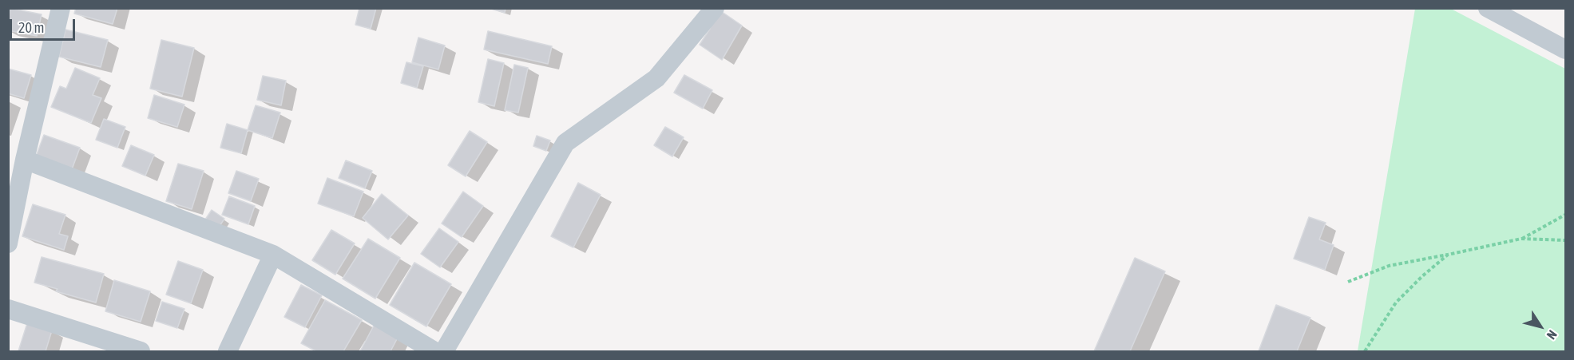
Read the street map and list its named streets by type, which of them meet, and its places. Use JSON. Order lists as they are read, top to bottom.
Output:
{
  "scale_bar": "20 m",
  "north": "bottom right"
}
